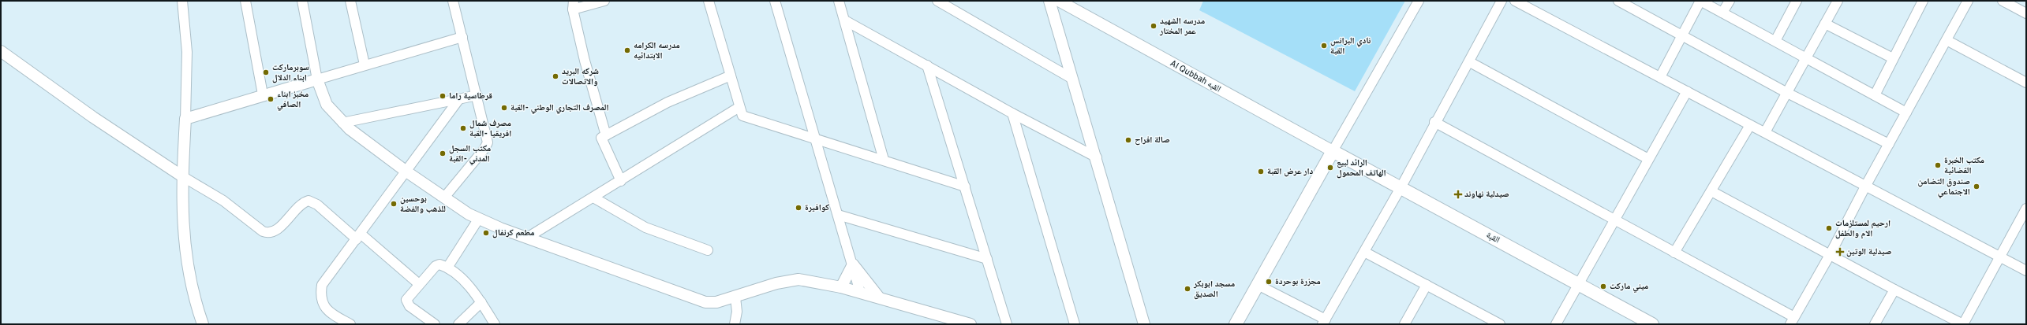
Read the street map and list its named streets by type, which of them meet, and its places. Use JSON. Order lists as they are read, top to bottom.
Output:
{
  "streets": {
    "main road": ["القبة"],
    "street": ["Al Qubbah القبه"]
  },
  "crossings": [
    ["Al Qubbah القبه", "القبة"]
  ],
  "places": {
    "other": [
      "مدرسه الشهيد عمر المختار",
      "نادي البرانس القبة",
      "مدرسه الكرامه الابتدائيه",
      "سوبرماركت ابناء الدلال",
      "شركه البريد والاتصالات",
      "قرطاسية راما",
      "مخبز ابناء الصافي",
      "المصرف التجاري الوطني -القبة",
      "مصرف شمال افريقيا -القبة",
      "صالة افراح",
      "مكتب السجل المدني -القبة",
      "مكتب الخبرة القضائية",
      "الرائد لبيع الهاتف المحمول",
      "دار عرض القبة",
      "صندوق التضامن الاجتماعي",
      "بوحسين للذهب والفضة",
      "كوافيرة",
      "ارحيم لمستلزمات الام والطفل",
      "مطعم كرنفال",
      "مجزرة بوحردة",
      "ميني ماركت",
      "مسجد ابوبكر الصديق"
    ],
    "health": ["صيدلية نهاوند", "صيدلية الوتين"]
  }
}
